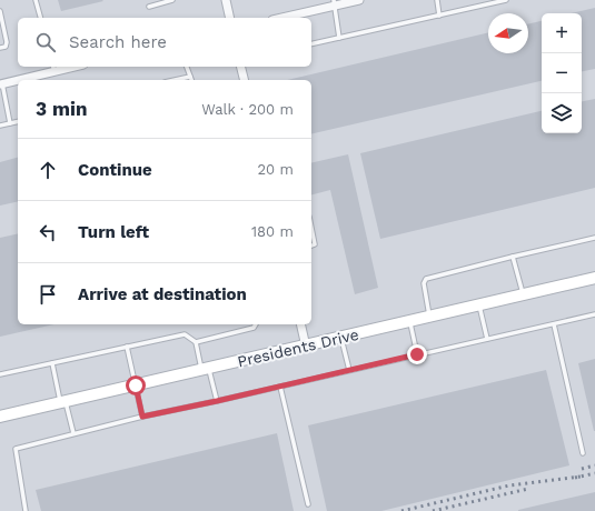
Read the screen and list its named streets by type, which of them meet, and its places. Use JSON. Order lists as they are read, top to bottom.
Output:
{
  "streets": {
    "street": ["Presidents Drive"]
  },
  "north": "left",
  "page": {
    "map_buttons": ["+", "−"],
    "search": "Search here",
    "heading": ["3 min", "Walk · 200 m"],
    "list": [
      ["Continue", "20 m"],
      ["Turn left", "180 m"],
      "Arrive at destination"
    ]
  }
}
